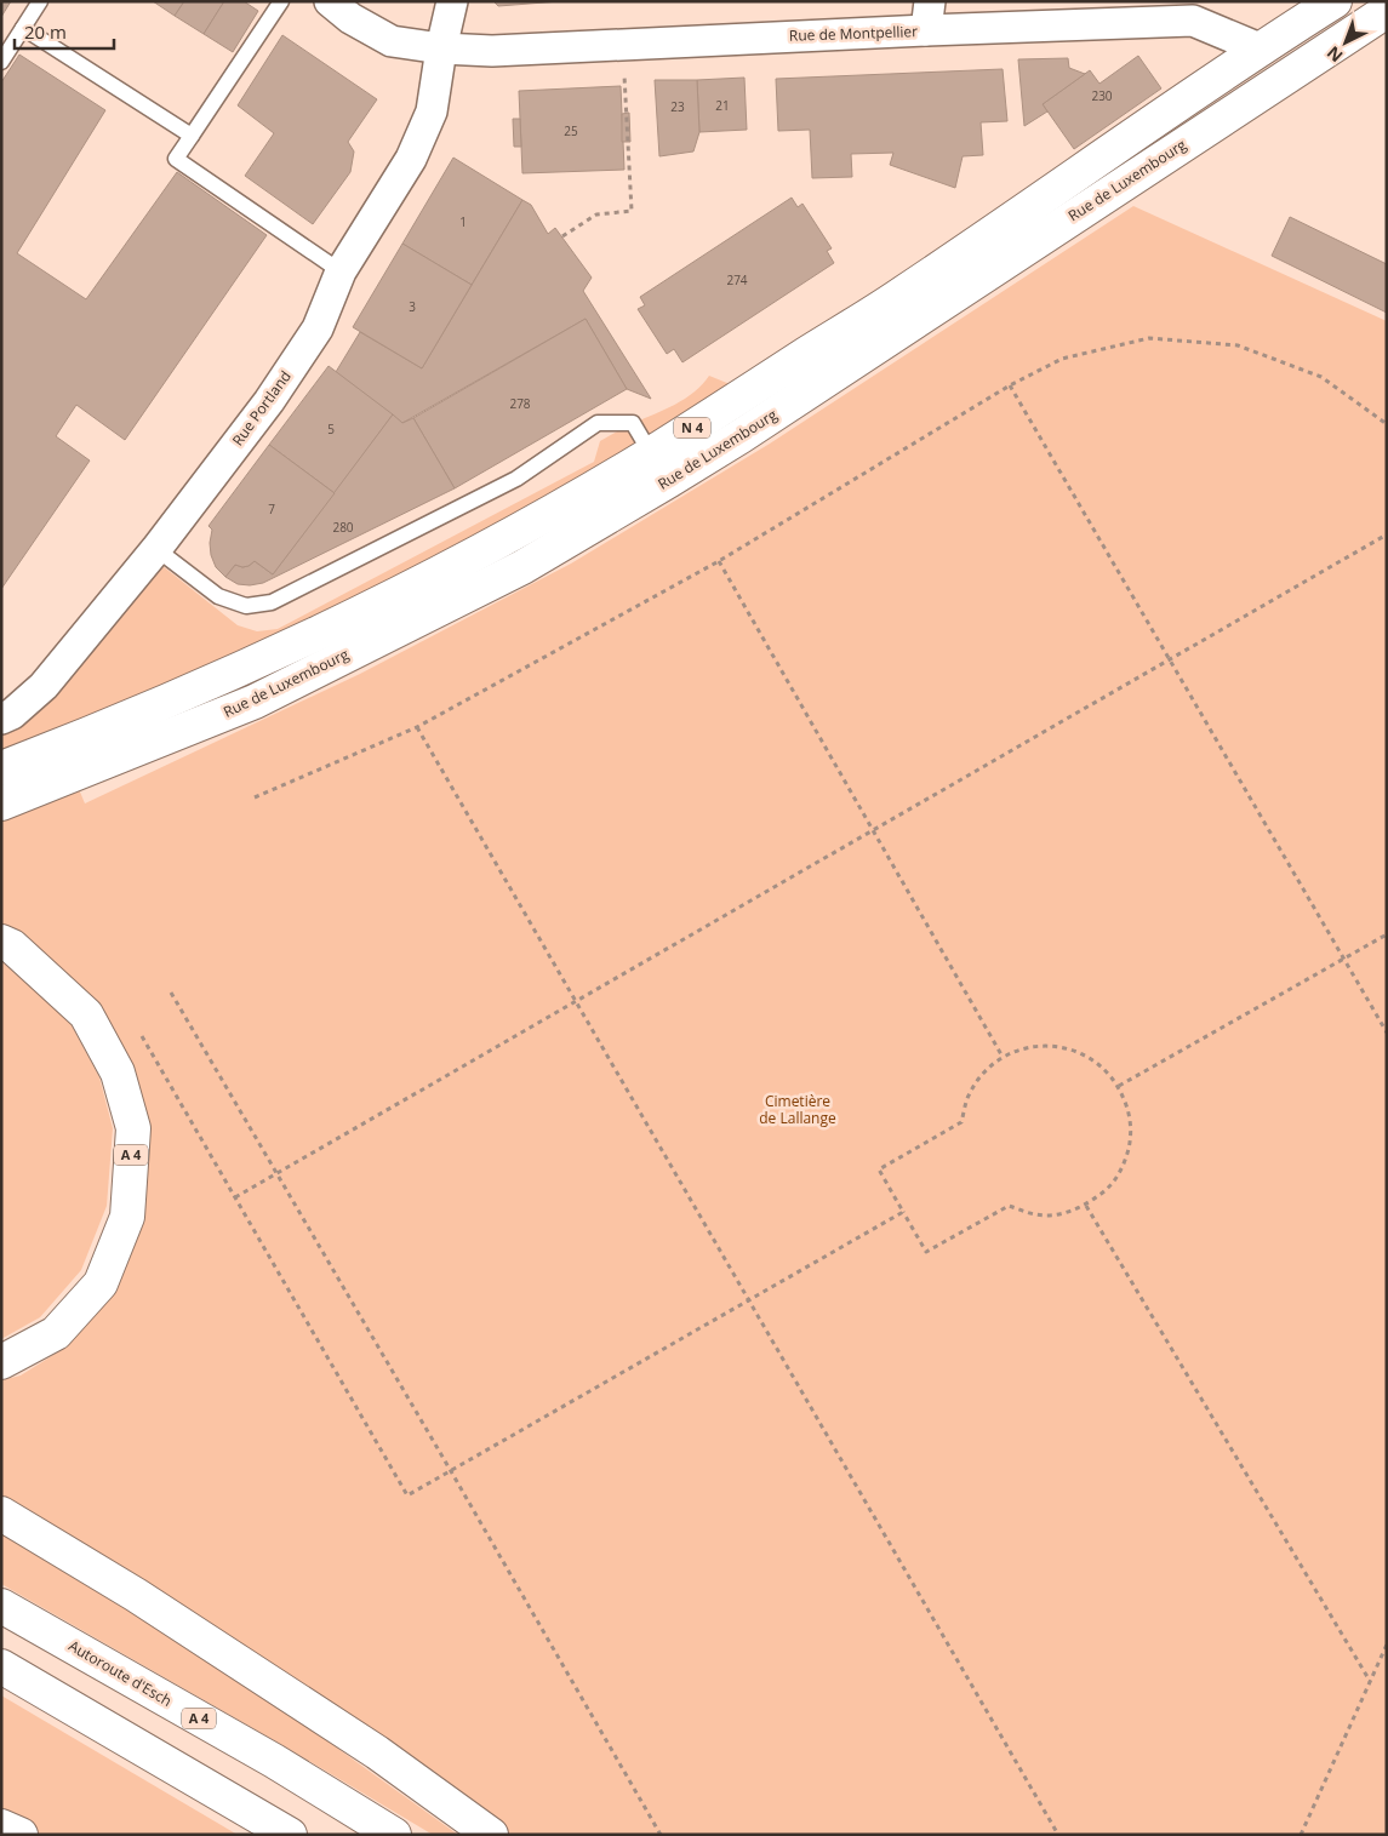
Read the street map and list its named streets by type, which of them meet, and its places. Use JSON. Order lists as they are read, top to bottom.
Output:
{
  "streets": {
    "main road": [
      "Rue de Luxembourg",
      "N 4",
      "A 4",
      "Autoroute d'Esch"
    ],
    "street": ["Rue de Montpellier", "Rue Portland"]
  },
  "crossings": [
    ["Rue de Montpellier", "Rue Portland"],
    ["Rue de Montpellier", "N 4"]
  ],
  "parks": ["Cimetière de Lallange"],
  "house_numbers": [
    "230",
    "21",
    "23",
    "25",
    "1",
    "274",
    "3",
    "278",
    "5",
    "7",
    "280"
  ],
  "scale_bar": "20 m",
  "north": "bottom left"
}
